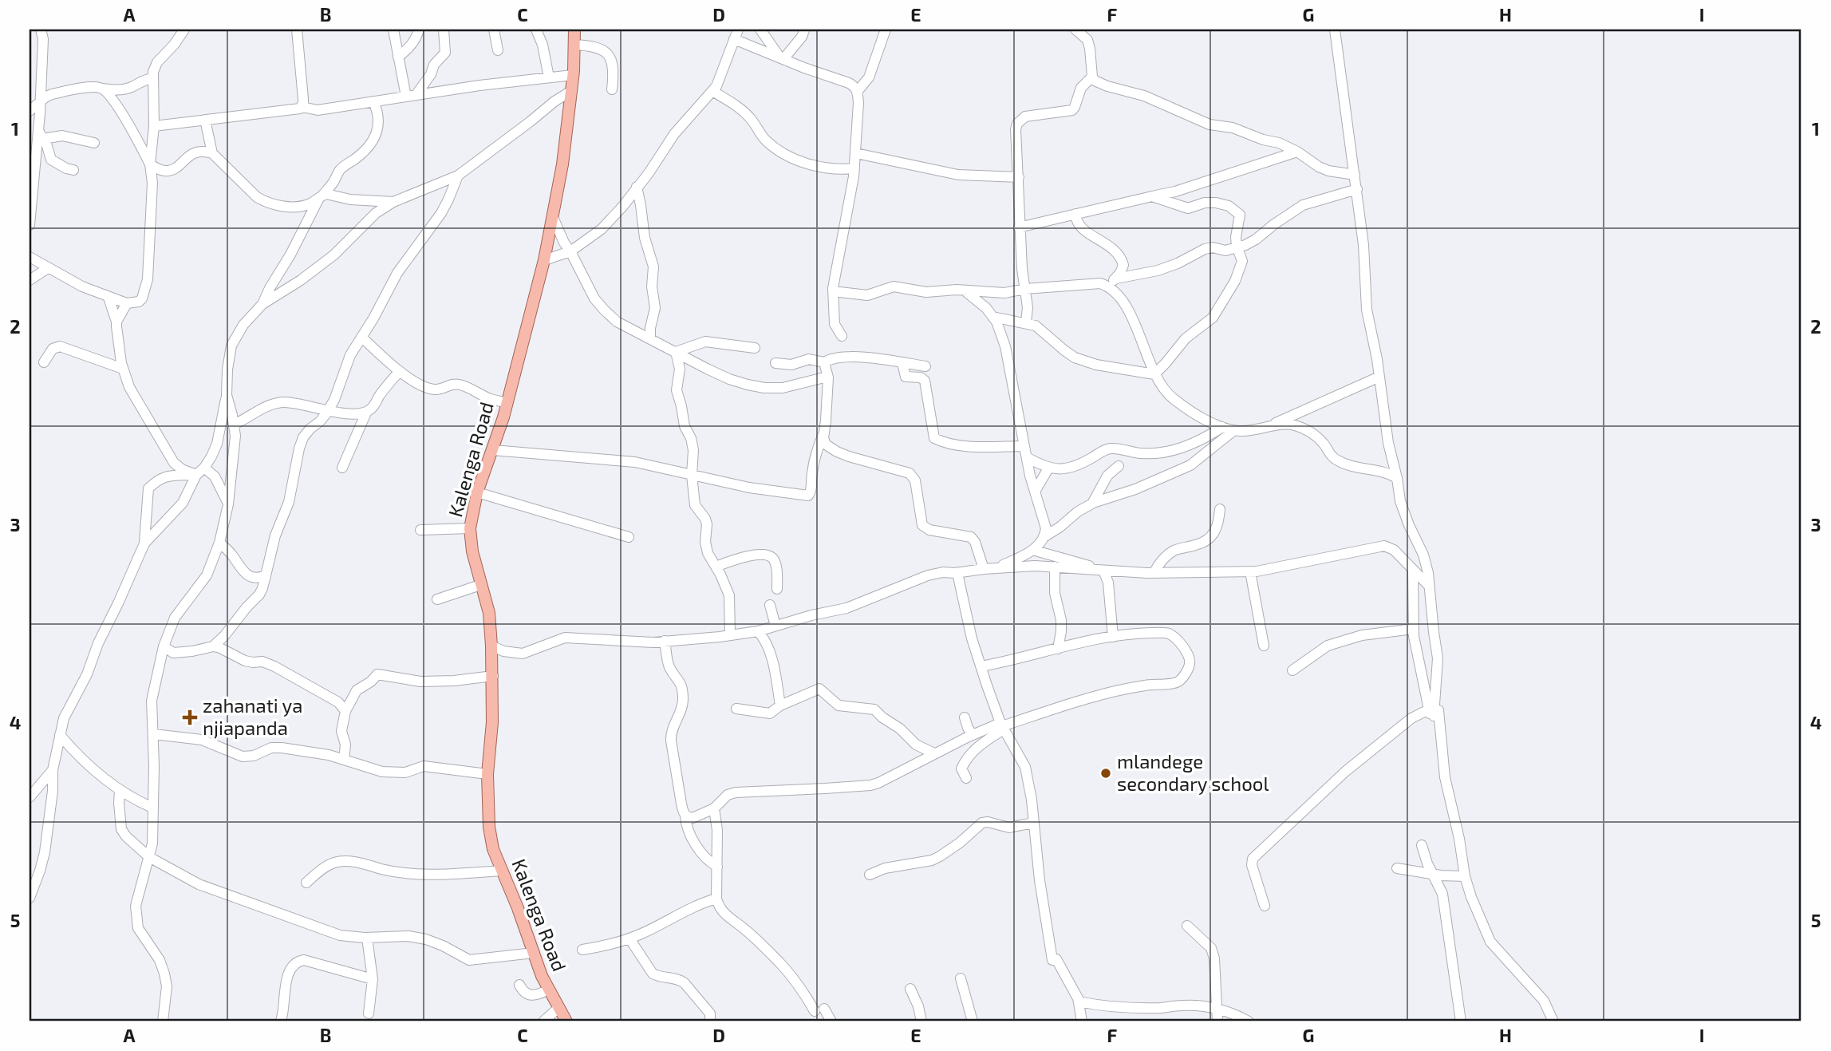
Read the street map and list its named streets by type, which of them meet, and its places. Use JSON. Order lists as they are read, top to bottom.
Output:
{
  "streets": {
    "main road": ["Kalenga Road"]
  },
  "places": {
    "health": ["zahanati ya njiapanda"],
    "other": ["mlandege secondary school"]
  },
  "grid": {
    "columns": [
      "A",
      "B",
      "C",
      "D",
      "E",
      "F",
      "G",
      "H",
      "I"
    ],
    "rows": [
      "1",
      "2",
      "3",
      "4",
      "5"
    ]
  }
}
